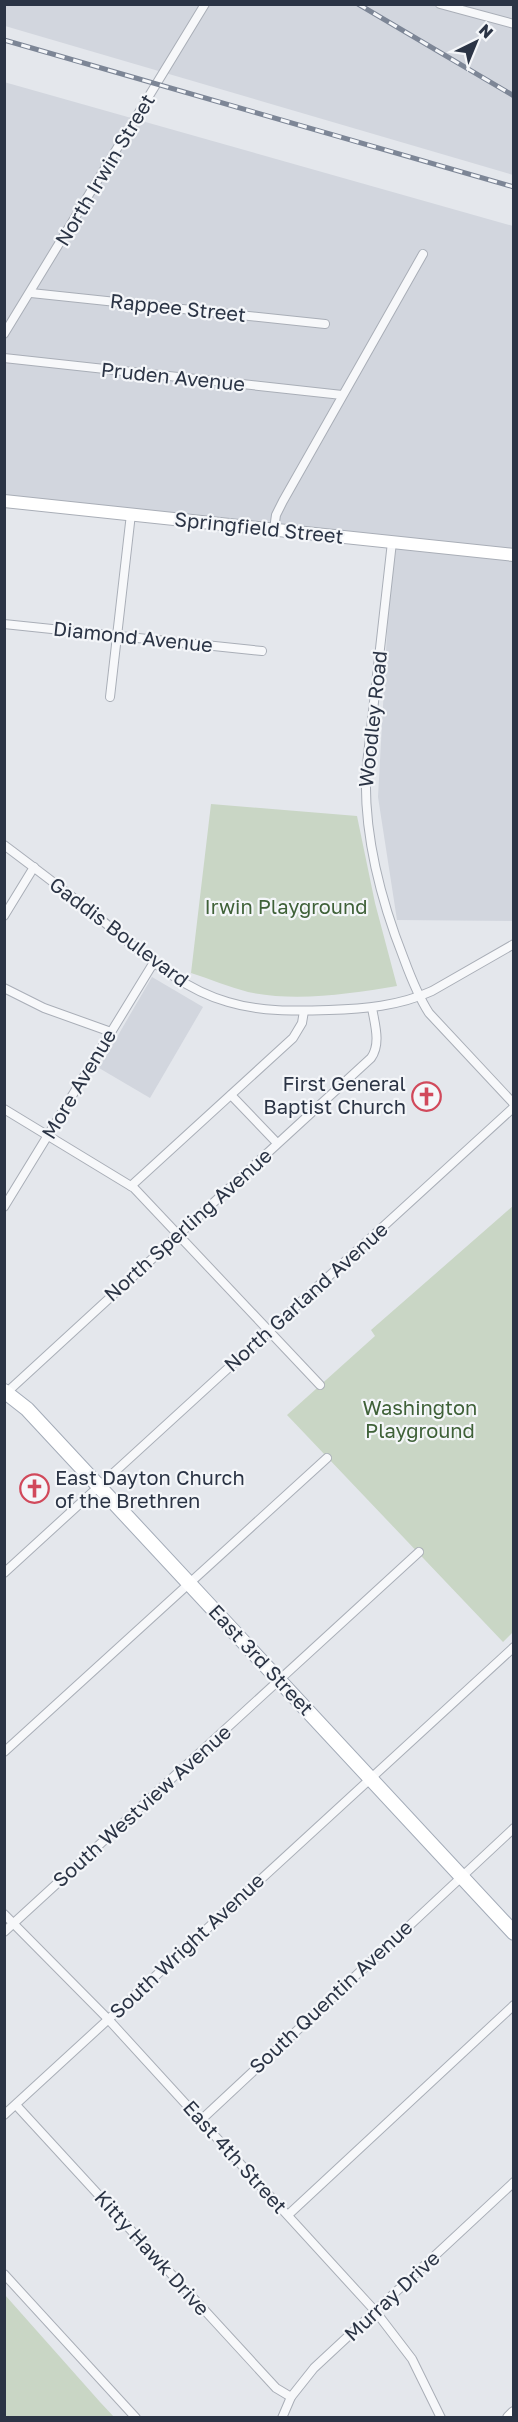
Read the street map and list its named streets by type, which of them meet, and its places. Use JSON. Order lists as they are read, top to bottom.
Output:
{
  "streets": {
    "main road": ["Springfield Street", "East 3rd Street"],
    "street": [
      "North Irwin Street",
      "Rappee Street",
      "Pruden Avenue",
      "Diamond Avenue",
      "Woodley Road",
      "Gaddis Boulevard",
      "More Avenue",
      "North Sperling Avenue",
      "North Garland Avenue",
      "South Westview Avenue",
      "South Wright Avenue",
      "South Quentin Avenue",
      "East 4th Street",
      "Kitty Hawk Drive",
      "Murray Drive"
    ]
  },
  "crossings": [
    ["North Irwin Street", "Rappee Street"],
    ["Springfield Street", "Woodley Road"],
    ["Woodley Road", "Gaddis Boulevard"],
    ["Woodley Road", "North Garland Avenue"],
    ["Gaddis Boulevard", "More Avenue"],
    ["Gaddis Boulevard", "North Sperling Avenue"],
    ["North Sperling Avenue", "East 3rd Street"],
    ["North Garland Avenue", "East 3rd Street"],
    ["East 3rd Street", "South Westview Avenue"],
    ["East 3rd Street", "South Wright Avenue"],
    ["East 3rd Street", "South Quentin Avenue"],
    ["South Westview Avenue", "East 4th Street"],
    ["South Wright Avenue", "East 4th Street"],
    ["South Wright Avenue", "Kitty Hawk Drive"],
    ["South Quentin Avenue", "East 4th Street"],
    ["East 4th Street", "Murray Drive"],
    ["Kitty Hawk Drive", "Murray Drive"]
  ],
  "parks": ["Irwin Playground", "Washington Playground"],
  "places": {
    "church": ["First General Baptist Church", "East Dayton Church of the Brethren"]
  },
  "north": "top right"
}
